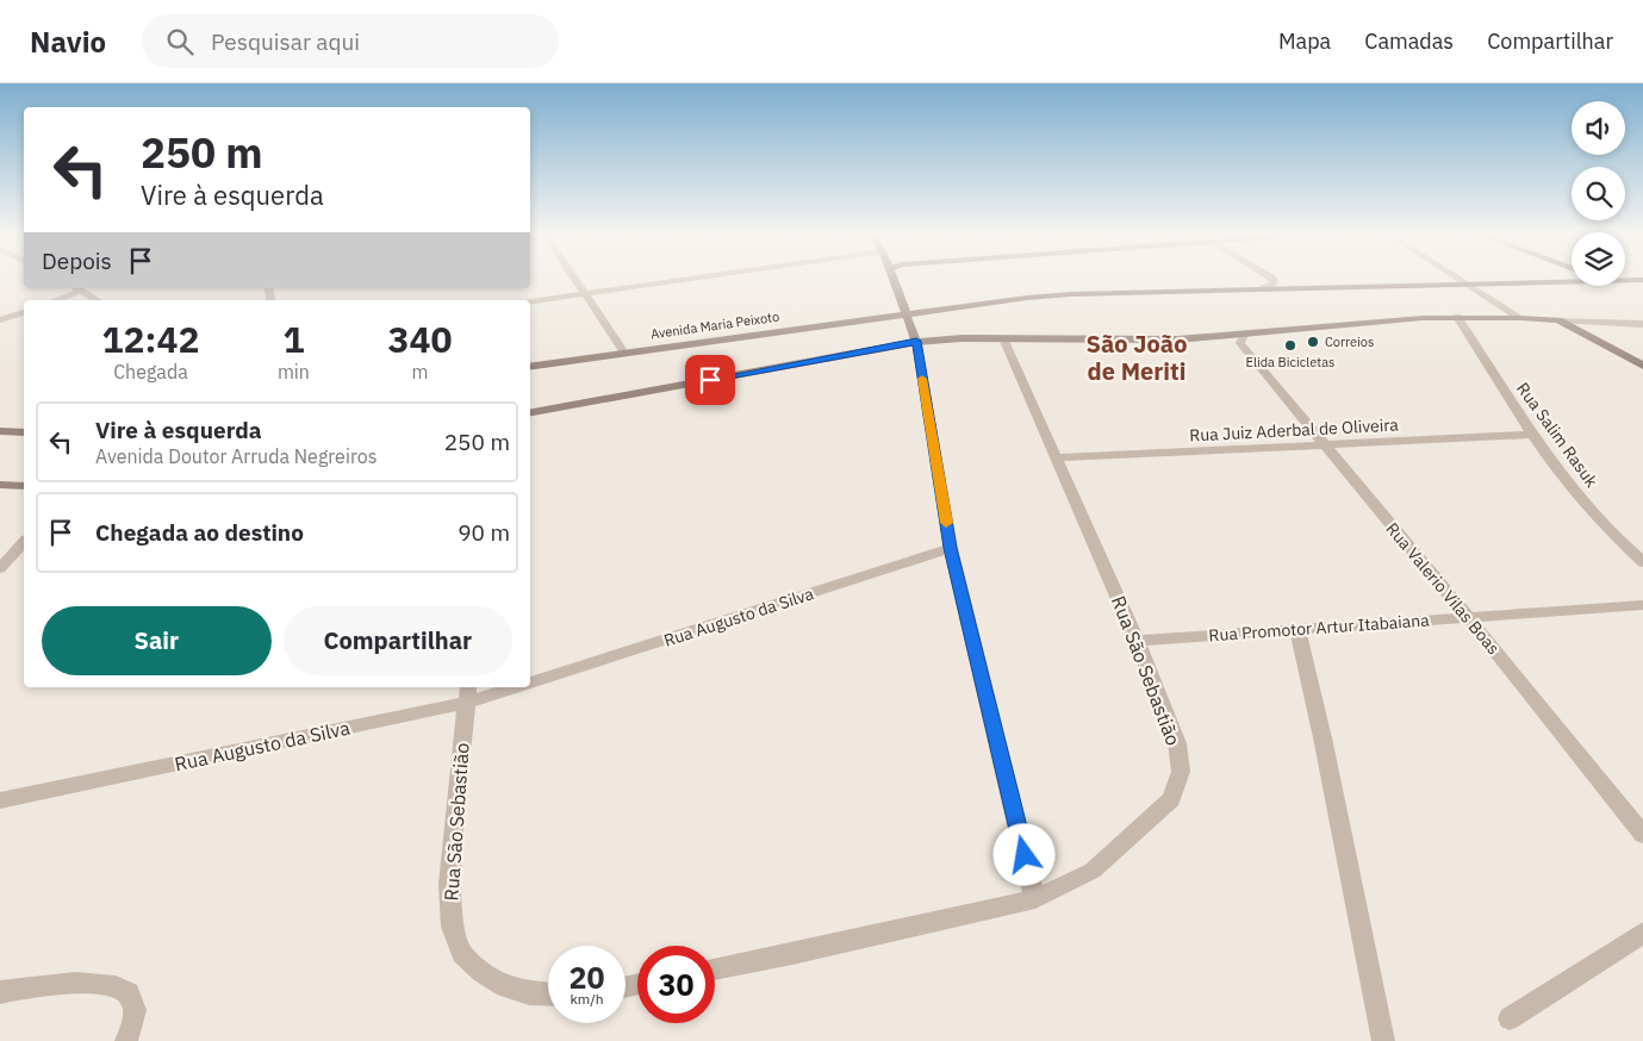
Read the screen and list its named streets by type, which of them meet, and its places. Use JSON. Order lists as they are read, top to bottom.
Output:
{
  "streets": {
    "main road": ["Avenida Maria Peixoto"],
    "street": [
      "Rua Juiz Aderbal de Oliveira",
      "Rua Salim Rasuk",
      "Rua Valerio Vilas Boas",
      "Rua Augusto da Silva",
      "Rua Promotor Artur Itabaiana",
      "Rua São Sebastião"
    ]
  },
  "crossings": [
    ["Rua Juiz Aderbal de Oliveira", "Rua Salim Rasuk"],
    ["Rua Juiz Aderbal de Oliveira", "Rua Valerio Vilas Boas"],
    ["Rua Juiz Aderbal de Oliveira", "Rua São Sebastião"],
    ["Rua Valerio Vilas Boas", "Rua Promotor Artur Itabaiana"],
    ["Rua Augusto da Silva", "Rua São Sebastião"],
    ["Rua Promotor Artur Itabaiana", "Rua São Sebastião"]
  ],
  "districts": ["São João de Meriti"],
  "places": ["Correios", "Elida Bicicletas"],
  "page": {
    "header": "Navio",
    "search": "Pesquisar aqui",
    "nav": ["Mapa", "Camadas", "Compartilhar"],
    "turn": ["250 m", "Vire à esquerda"],
    "then": "Depois",
    "eta": [
      "12:42",
      "Chegada",
      "1",
      "min",
      "340",
      "m"
    ],
    "list": [
      {
        "name": "Vire à esquerda",
        "note": "Avenida Doutor Arruda Negreiros",
        "value": "250 m"
      },
      {
        "name": "Chegada ao destino",
        "value": "90 m"
      }
    ],
    "buttons": ["Sair", "Compartilhar"],
    "speed": "20 km/h",
    "limit": "30"
  }
}
